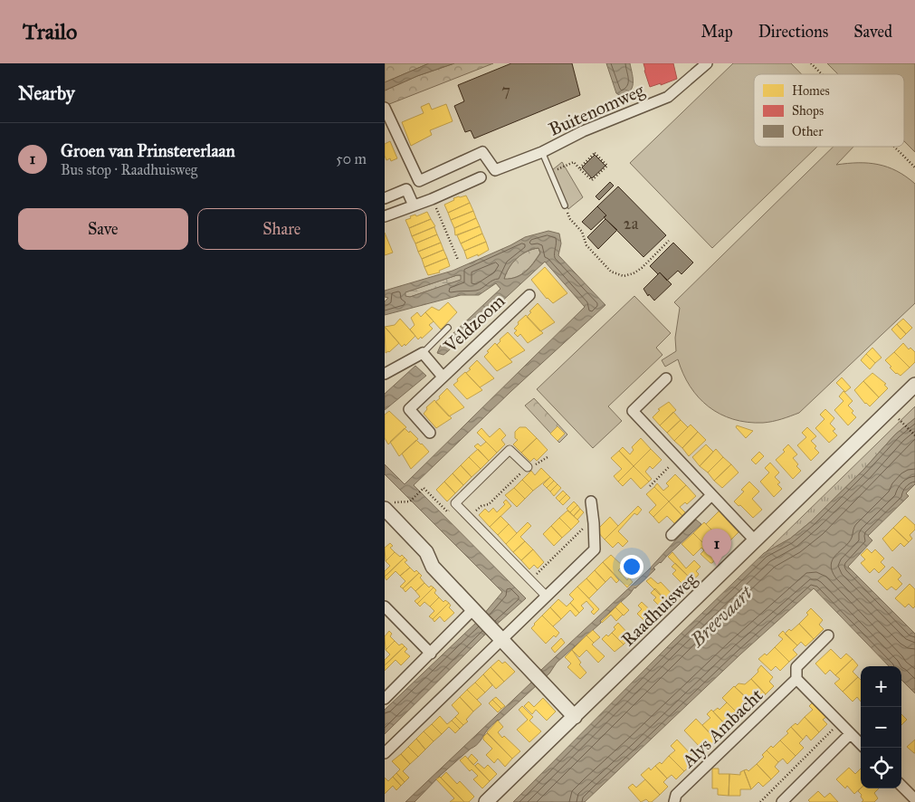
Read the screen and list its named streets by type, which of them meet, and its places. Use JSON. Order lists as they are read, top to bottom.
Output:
{
  "streets": {
    "street": [
      "Buitenomweg",
      "Veldzoom",
      "Raadhuisweg",
      "Alys Ambacht"
    ]
  },
  "water": ["Breevaart"],
  "house_numbers": ["7", "2a"],
  "legend": ["Homes", "Shops", "Other"],
  "page": {
    "header": "Trailo",
    "nav": ["Map", "Directions", "Saved"],
    "heading": "Nearby",
    "list": [
      {
        "mark": "1",
        "name": "Groen van Prinstererlaan",
        "note": "Bus stop · Raadhuisweg",
        "value": "50 m"
      }
    ],
    "buttons": ["Save", "Share"],
    "pins": "1",
    "map_buttons": ["+", "−"]
  }
}
